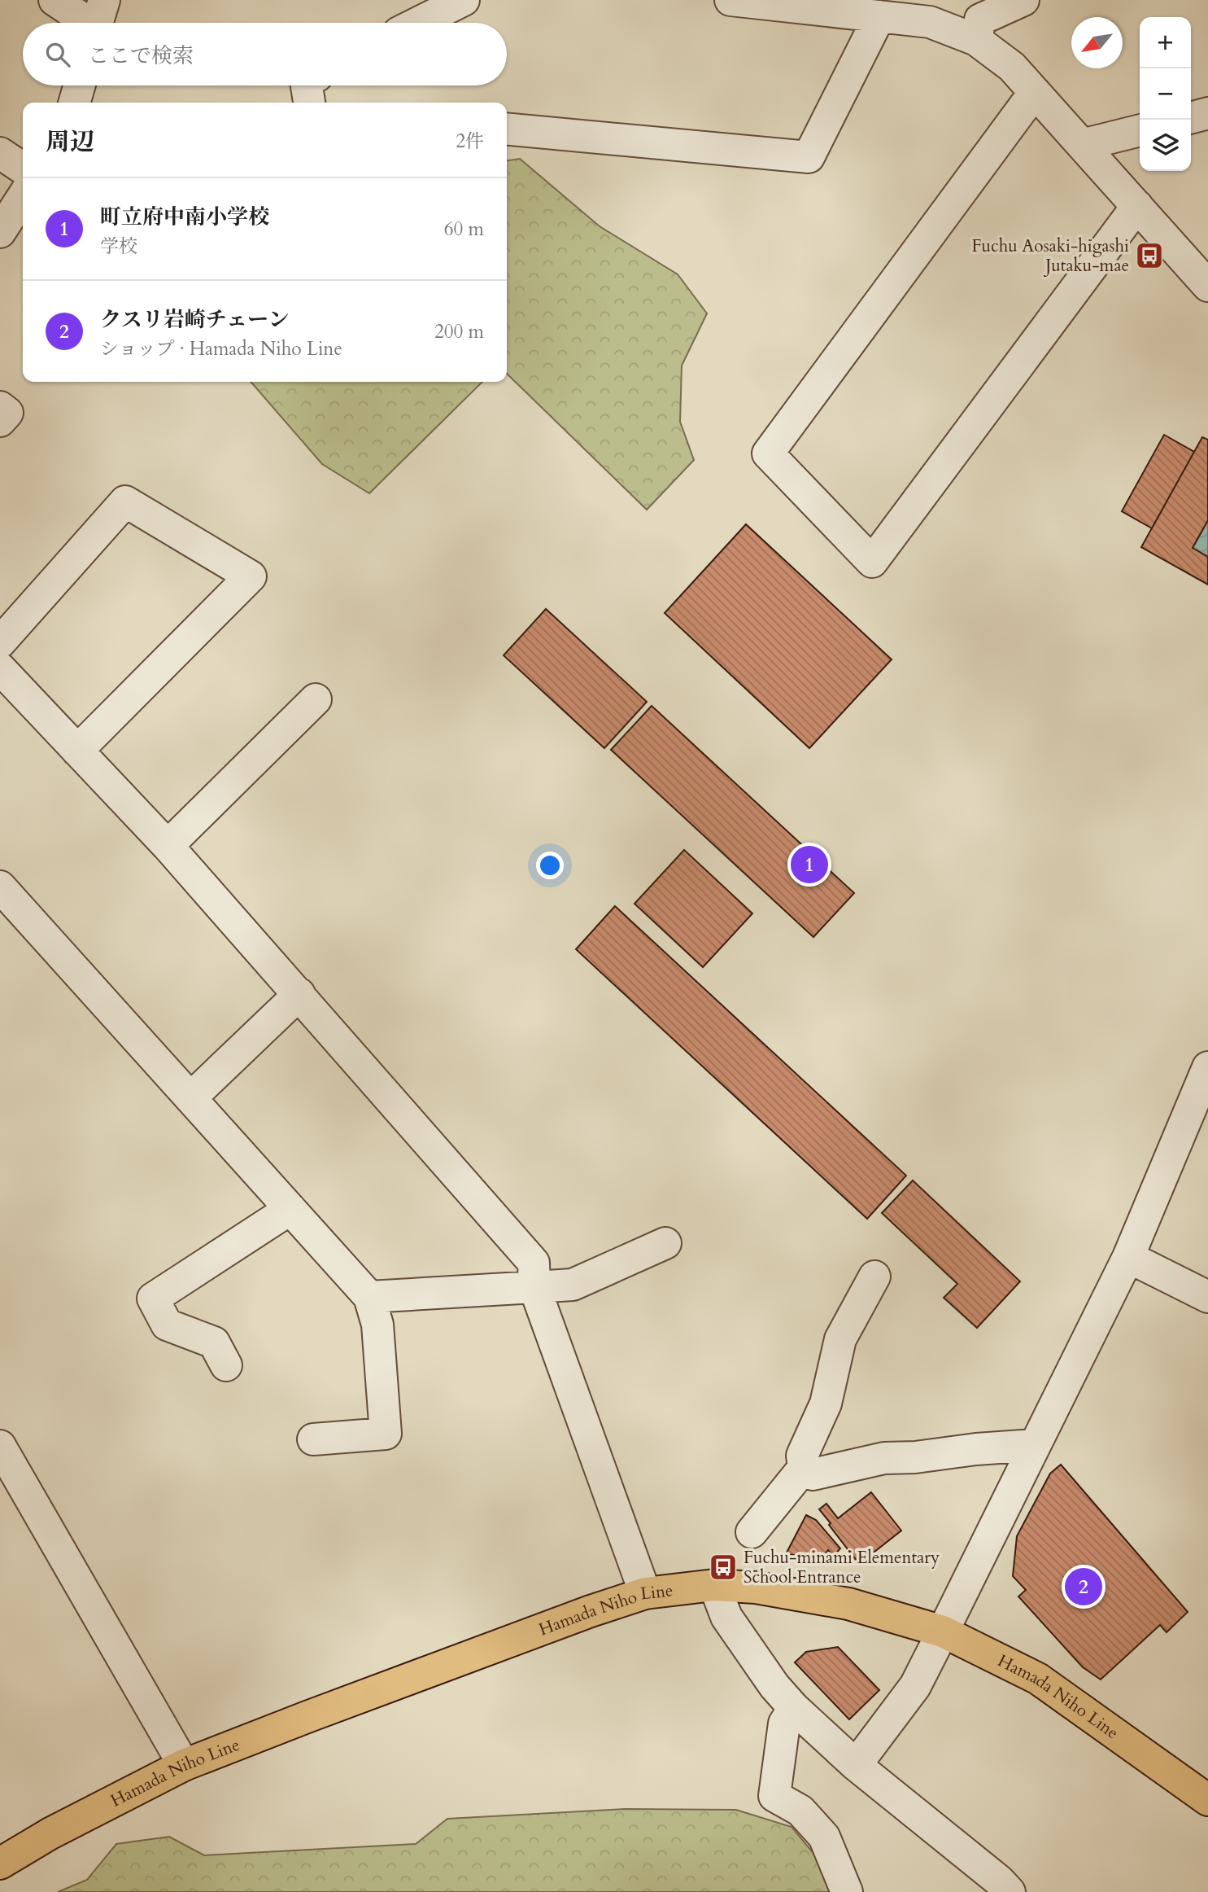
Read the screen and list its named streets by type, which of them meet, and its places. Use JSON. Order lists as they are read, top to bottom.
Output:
{
  "streets": {
    "main road": ["Hamada Niho Line"]
  },
  "places": {
    "bus stop": ["Fuchu Aosaki-higashi Jutaku-mae", "Fuchu-minami Elementary School Entrance"]
  },
  "north": "bottom left",
  "page": {
    "map_buttons": ["+", "−"],
    "search": "ここで検索",
    "heading": ["周辺", "2件"],
    "list": [
      {
        "mark": "1",
        "name": "町立府中南小学校",
        "note": "学校",
        "value": "60 m"
      },
      {
        "mark": "2",
        "name": "クスリ岩崎チェーン",
        "note": "ショップ · Hamada Niho Line",
        "value": "200 m"
      }
    ],
    "pins": ["1", "2"]
  }
}
